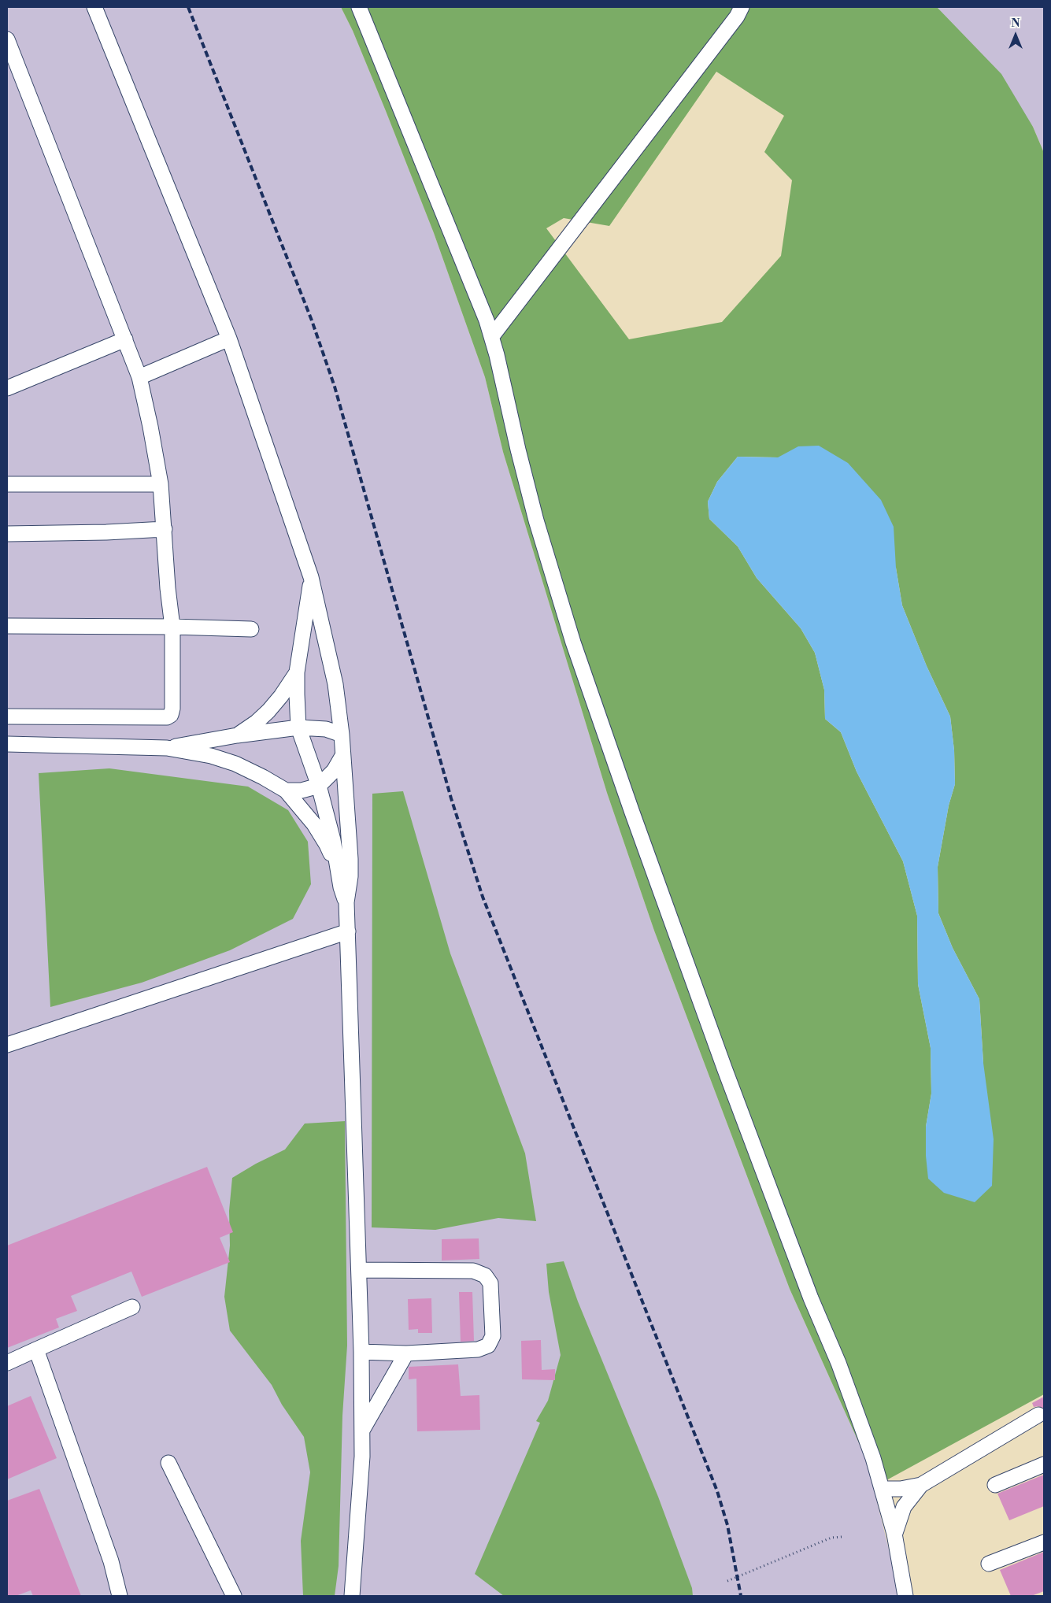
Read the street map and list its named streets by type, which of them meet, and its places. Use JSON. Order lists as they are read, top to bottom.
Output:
{
  "north": "top"
}
